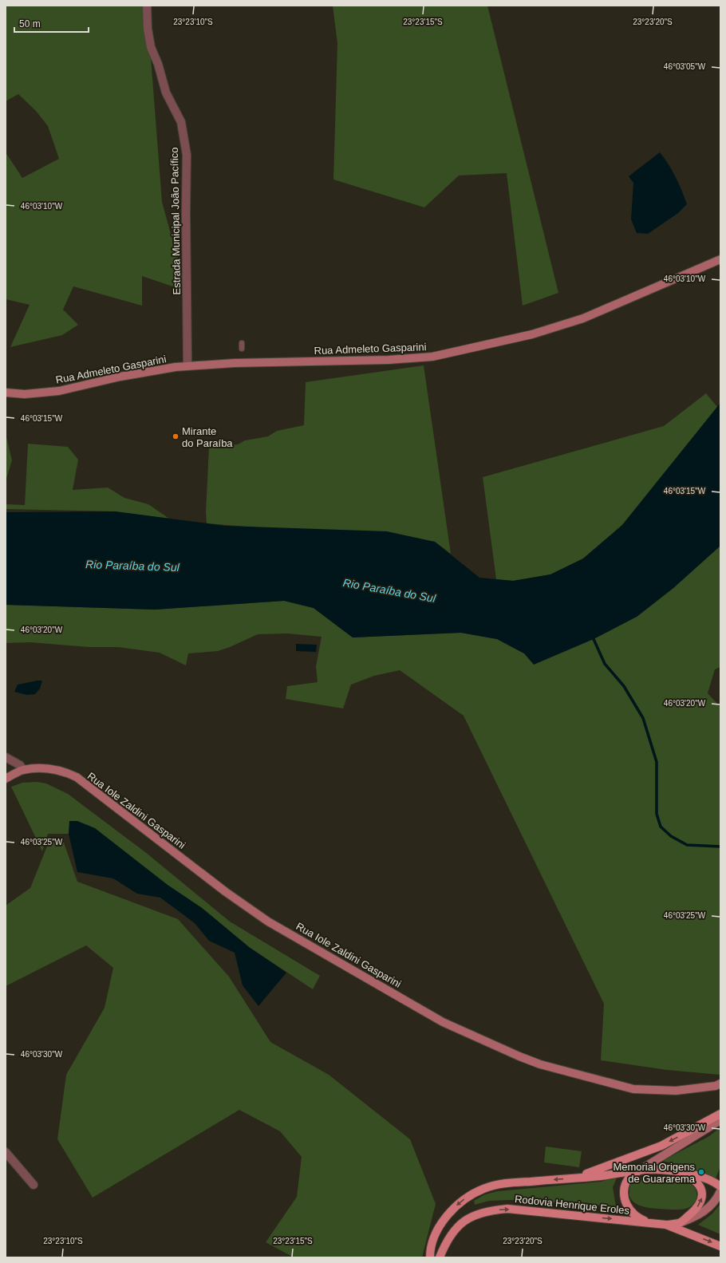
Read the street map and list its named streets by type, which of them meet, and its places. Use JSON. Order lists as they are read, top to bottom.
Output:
{
  "streets": {
    "main road": ["Rua Admeleto Gasparini", "Rua Iole Zaldini Gasparini", "Rodovia Henrique Eroles"],
    "street": ["Estrada Municipal João Pacífico"]
  },
  "crossings": [
    ["Estrada Municipal João Pacífico", "Rua Admeleto Gasparini"]
  ],
  "water": ["Rio Paraíba do Sul"],
  "places": ["Mirante do Paraíba", "Memorial Origens de Guararema"],
  "scale_bar": "50 m",
  "coordinates": [
    "23°23'10\"S",
    "23°23'15\"S",
    "23°23'20\"S",
    "46°03'05\"W",
    "46°03'10\"W",
    "46°03'15\"W",
    "46°03'20\"W",
    "46°03'25\"W",
    "46°03'30\"W"
  ]
}
